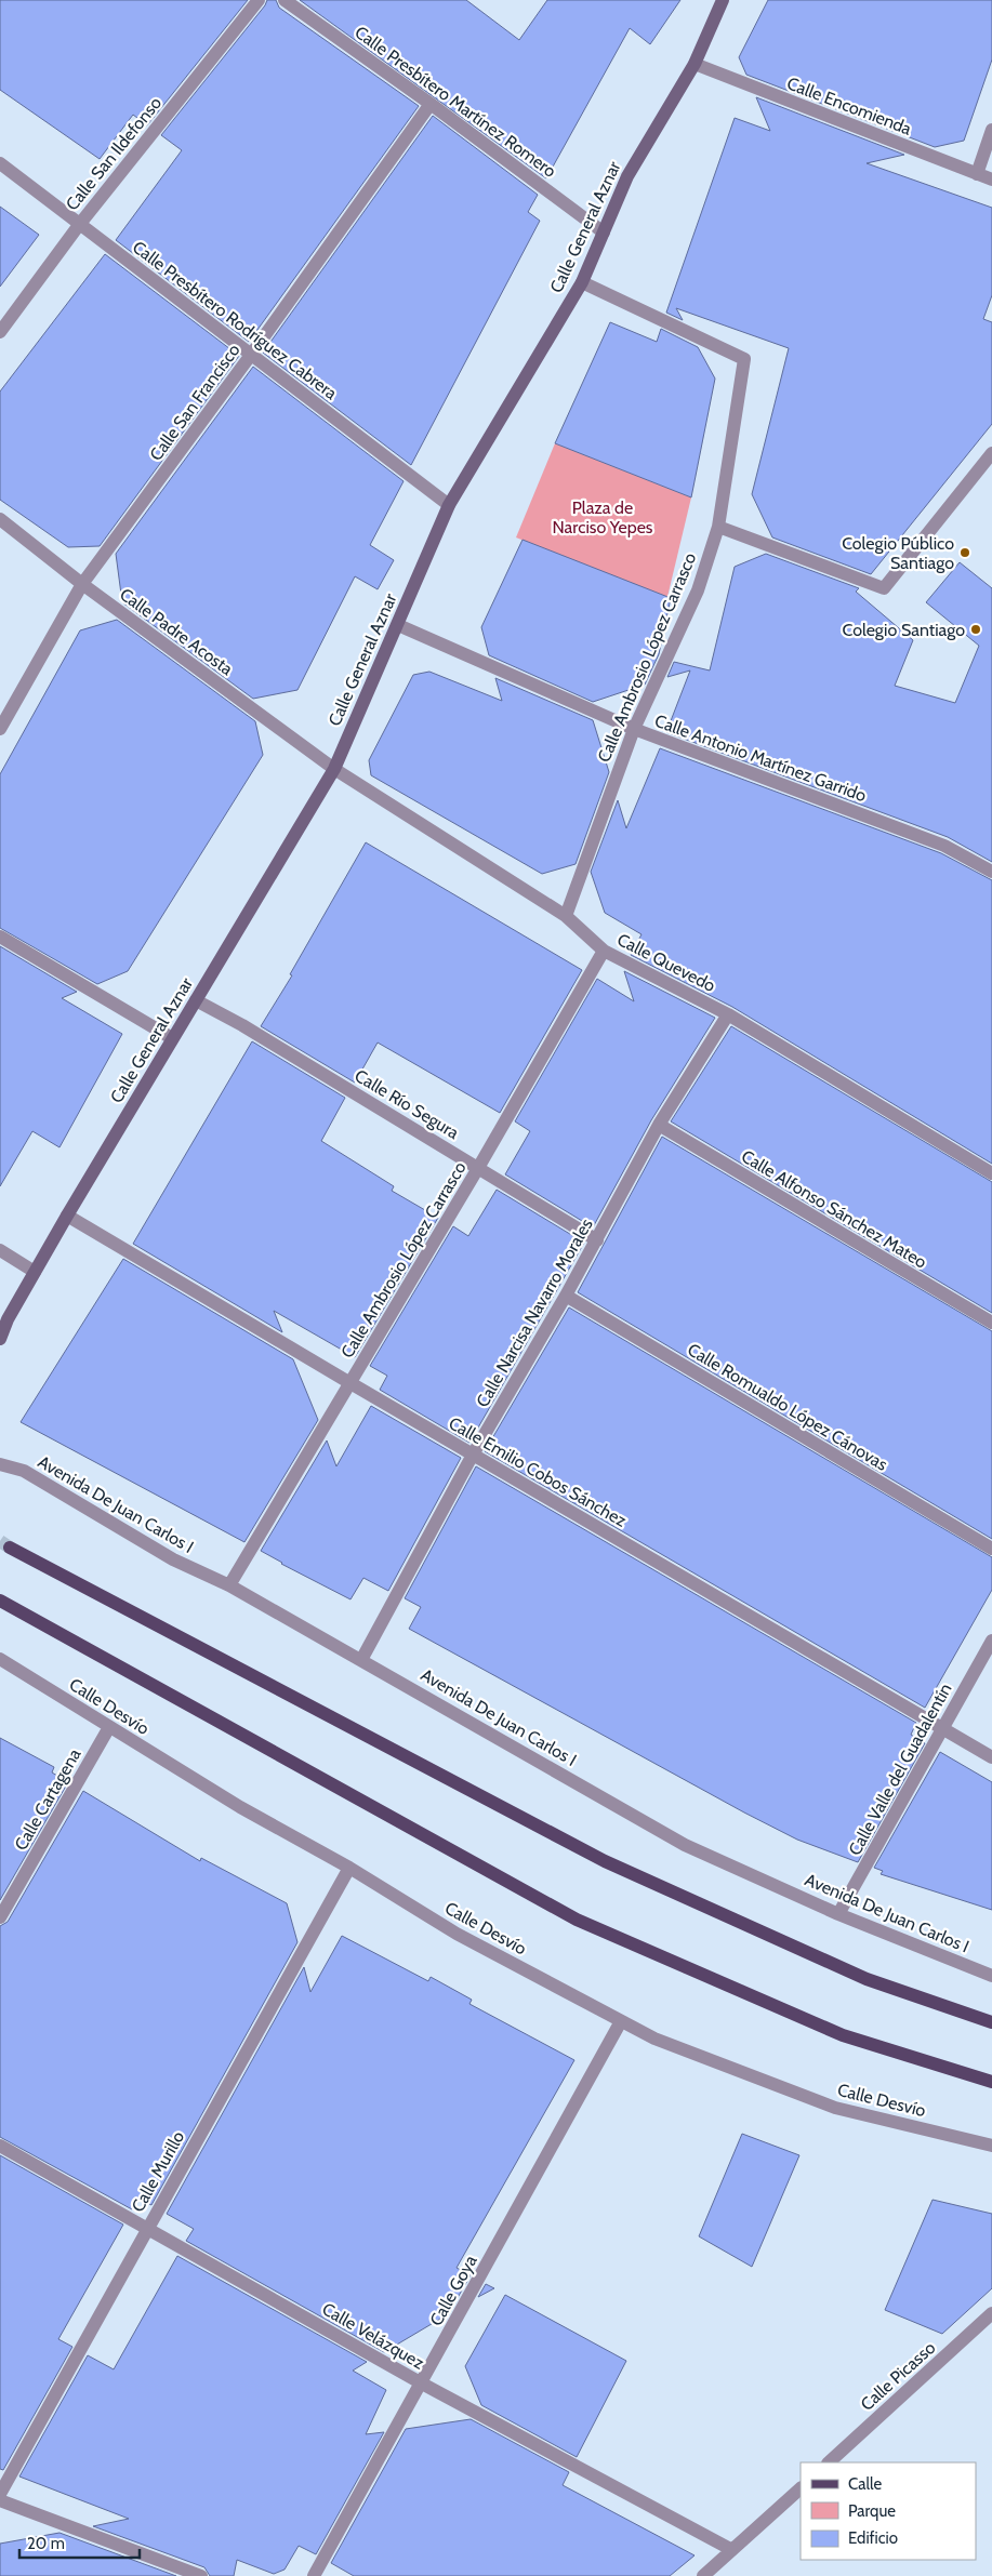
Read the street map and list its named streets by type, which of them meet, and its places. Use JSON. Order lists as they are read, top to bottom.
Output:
{
  "streets": {
    "street": [
      "Calle Presbítero Martínez Romero",
      "Calle Encomienda",
      "Calle San Ildefonso",
      "Calle General Aznar",
      "Calle Presbítero Rodríguez Cabrera",
      "Calle San Francisco",
      "Calle Padre Acosta",
      "Calle Ambrosio López Carrasco",
      "Calle Antonio Martínez Garrido",
      "Calle Quevedo",
      "Calle Río Segura",
      "Calle Alfonso Sánchez Mateo",
      "Calle Narcisa Navarro Morales",
      "Calle Romualdo López Cánovas",
      "Calle Emilio Cobos Sánchez",
      "Avenida De Juan Carlos I",
      "Calle Desvío",
      "Calle Valle del Guadalentín",
      "Calle Cartagena",
      "Calle Murillo",
      "Calle Goya",
      "Calle Velázquez",
      "Calle Picasso"
    ]
  },
  "crossings": [
    ["Calle Presbítero Martínez Romero", "Calle General Aznar"],
    ["Calle Presbítero Martínez Romero", "Calle San Francisco"],
    ["Calle Encomienda", "Calle General Aznar"],
    ["Calle San Ildefonso", "Calle Presbítero Rodríguez Cabrera"],
    ["Calle General Aznar", "Calle Presbítero Rodríguez Cabrera"],
    ["Calle General Aznar", "Calle Padre Acosta"],
    ["Calle General Aznar", "Calle Ambrosio López Carrasco"],
    ["Calle General Aznar", "Calle Antonio Martínez Garrido"],
    ["Calle General Aznar", "Calle Quevedo"],
    ["Calle General Aznar", "Calle Río Segura"],
    ["Calle General Aznar", "Calle Emilio Cobos Sánchez"],
    ["Calle Presbítero Rodríguez Cabrera", "Calle San Francisco"],
    ["Calle San Francisco", "Calle Padre Acosta"],
    ["Calle Padre Acosta", "Calle Quevedo"],
    ["Calle Ambrosio López Carrasco", "Calle Antonio Martínez Garrido"],
    ["Calle Ambrosio López Carrasco", "Calle Quevedo"],
    ["Calle Ambrosio López Carrasco", "Calle Río Segura"],
    ["Calle Ambrosio López Carrasco", "Calle Emilio Cobos Sánchez"],
    ["Calle Ambrosio López Carrasco", "Avenida De Juan Carlos I"],
    ["Calle Quevedo", "Calle Narcisa Navarro Morales"],
    ["Calle Río Segura", "Calle Narcisa Navarro Morales"],
    ["Calle Alfonso Sánchez Mateo", "Calle Narcisa Navarro Morales"],
    ["Calle Narcisa Navarro Morales", "Calle Romualdo López Cánovas"],
    ["Calle Narcisa Navarro Morales", "Calle Emilio Cobos Sánchez"],
    ["Calle Narcisa Navarro Morales", "Avenida De Juan Carlos I"],
    ["Calle Emilio Cobos Sánchez", "Calle Valle del Guadalentín"],
    ["Avenida De Juan Carlos I", "Calle Valle del Guadalentín"],
    ["Calle Desvío", "Calle Cartagena"],
    ["Calle Desvío", "Calle Murillo"],
    ["Calle Desvío", "Calle Goya"],
    ["Calle Murillo", "Calle Velázquez"],
    ["Calle Goya", "Calle Velázquez"]
  ],
  "parks": ["Plaza de Narciso Yepes"],
  "places": ["Colegio Público Santiago", "Colegio Santiago"],
  "legend": ["Calle", "Parque", "Edificio"],
  "scale_bar": "20 m"
}
